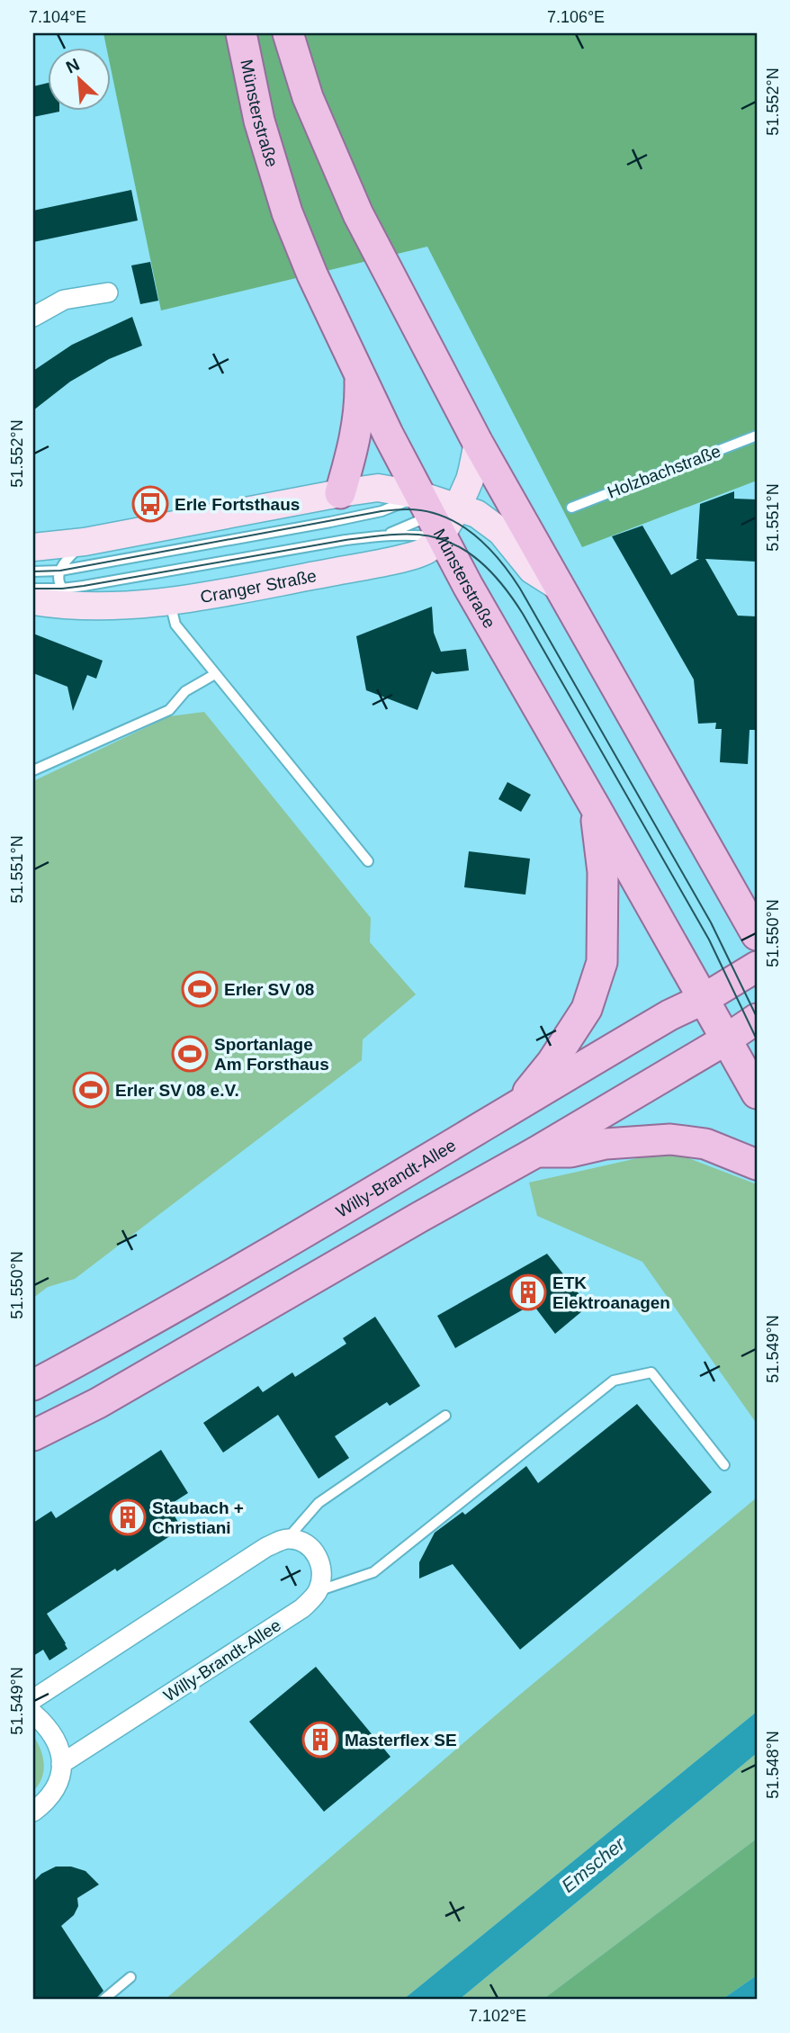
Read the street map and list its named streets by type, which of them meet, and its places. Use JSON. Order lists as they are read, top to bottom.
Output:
{
  "streets": {
    "main road": ["Münsterstraße", "Cranger Straße", "Willy-Brandt-Allee"],
    "lane": ["Holzbachstraße"]
  },
  "crossings": [
    ["Münsterstraße", "Cranger Straße"],
    ["Münsterstraße", "Willy-Brandt-Allee"]
  ],
  "water": ["Emscher"],
  "places": {
    "bus stop": ["Erle Fortsthaus"],
    "sports": ["Erler SV 08", "Sportanlage Am Forsthaus", "Erler SV 08 e.V."],
    "building": ["ETK Elektroanagen", "Staubach + Christiani", "Masterflex SE"]
  },
  "north": "top left",
  "coordinates": [
    "7.104°E",
    "7.106°E",
    "51.552°N",
    "51.551°N",
    "51.550°N",
    "51.549°N",
    "51.548°N",
    "7.102°E"
  ]
}
